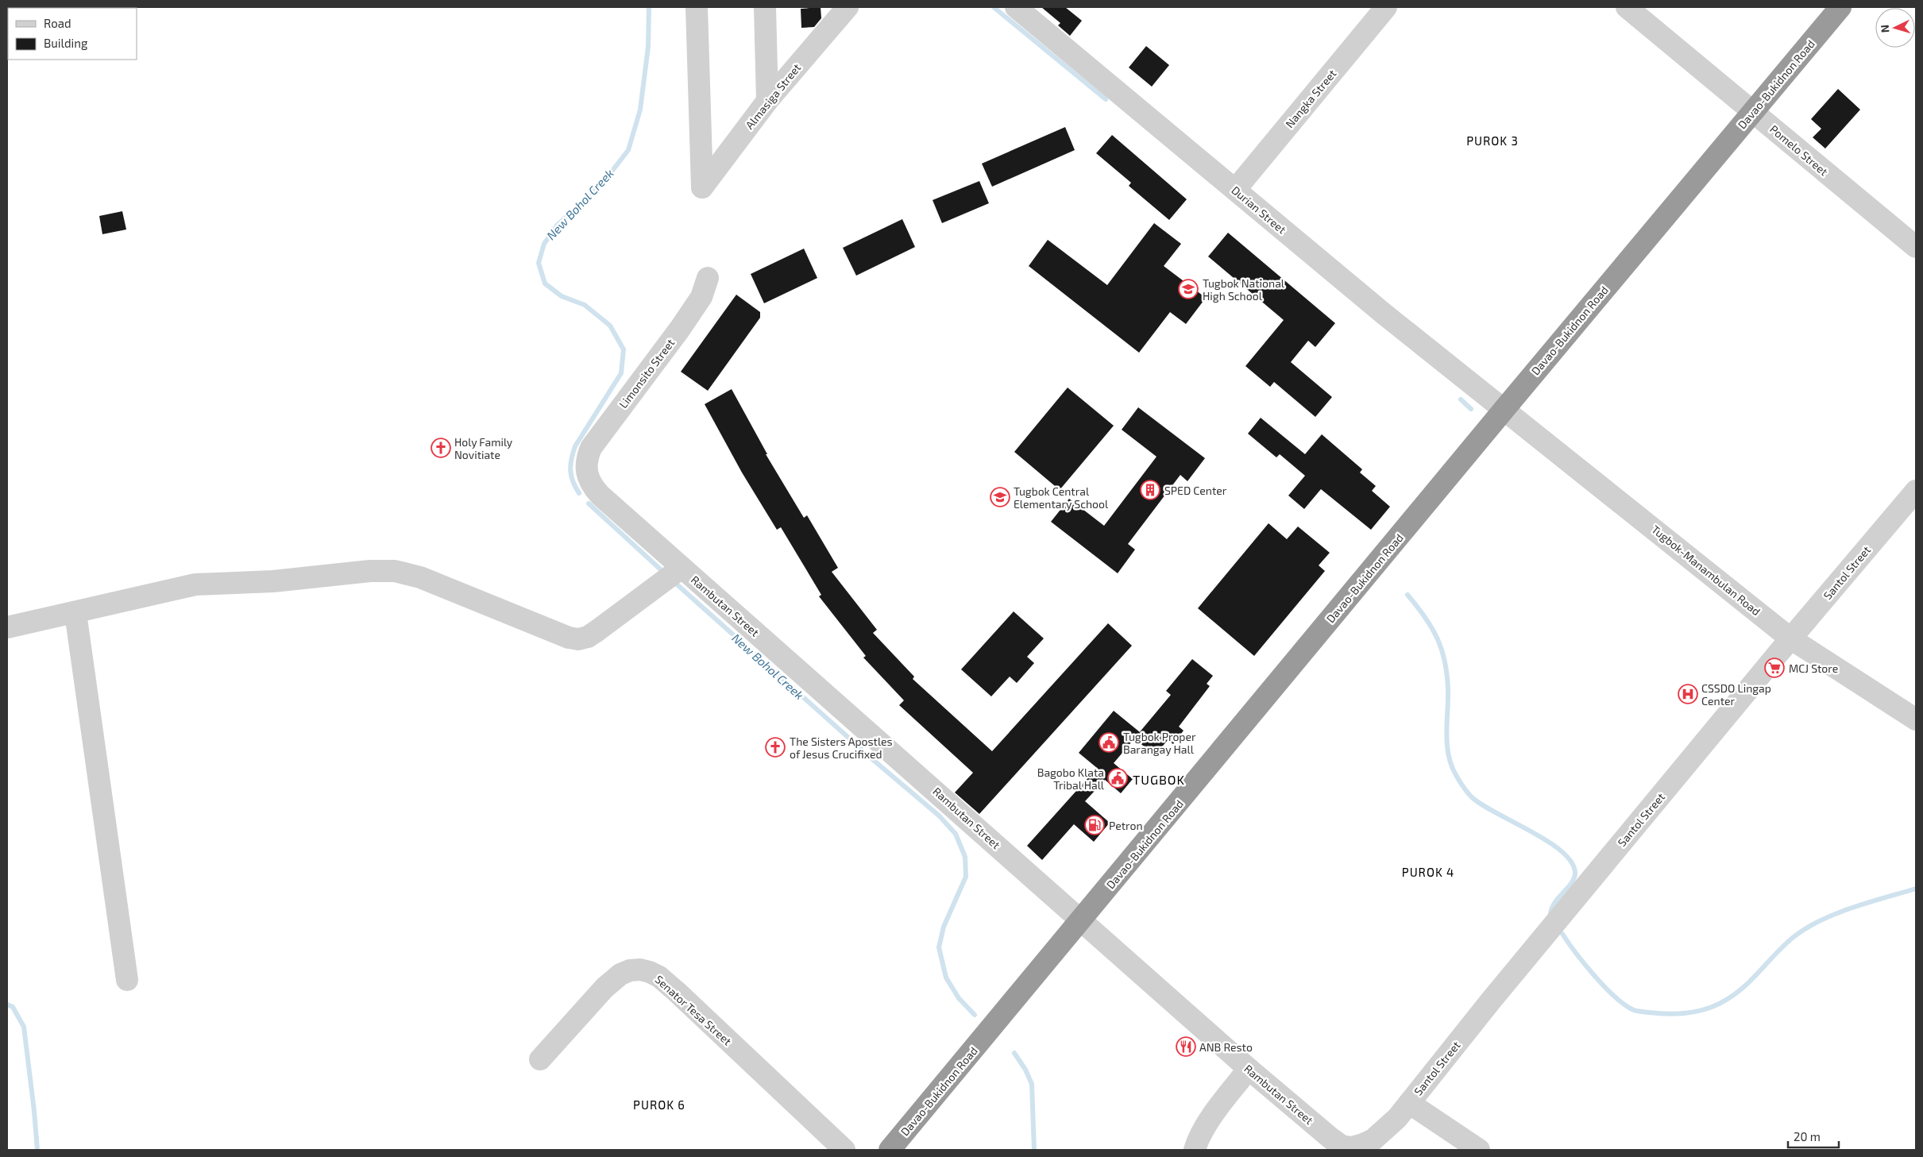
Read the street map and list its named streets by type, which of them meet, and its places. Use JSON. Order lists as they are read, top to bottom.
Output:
{
  "streets": {
    "highway": ["Davao-Bukidnon Road"],
    "street": [
      "Almasiga Street",
      "Nangka Street",
      "Pomelo Street",
      "Durian Street",
      "Limonsito Street",
      "Tugbok-Manambulan Road",
      "Santol Street",
      "Rambutan Street",
      "Senator Tesa Street"
    ]
  },
  "crossings": [
    ["Davao-Bukidnon Road", "Pomelo Street"],
    ["Davao-Bukidnon Road", "Durian Street"],
    ["Davao-Bukidnon Road", "Tugbok-Manambulan Road"],
    ["Davao-Bukidnon Road", "Rambutan Street"],
    ["Nangka Street", "Durian Street"],
    ["Durian Street", "Tugbok-Manambulan Road"],
    ["Limonsito Street", "Rambutan Street"],
    ["Tugbok-Manambulan Road", "Santol Street"],
    ["Santol Street", "Rambutan Street"]
  ],
  "districts": [
    "PUROK 3",
    "TUGBOK",
    "PUROK 4",
    "PUROK 6"
  ],
  "water": ["New Bohol Creek"],
  "places": {
    "school or university": ["Tugbok National High School", "Tugbok Central Elementary School"],
    "church": ["Holy Family Novitiate", "The Sisters Apostles of Jesus Crucifixed"],
    "building": ["SPED Center"],
    "supermarket": ["MCJ Store"],
    "hospital": ["CSSDO Lingap Center"],
    "public building": ["Tugbok Proper Barangay Hall", "Bagobo Klata Tribal Hall"],
    "fuel station": ["Petron"],
    "restaurant": ["ANB Resto"]
  },
  "legend": ["Road", "Building"],
  "scale_bar": "20 m",
  "north": "left"
}
